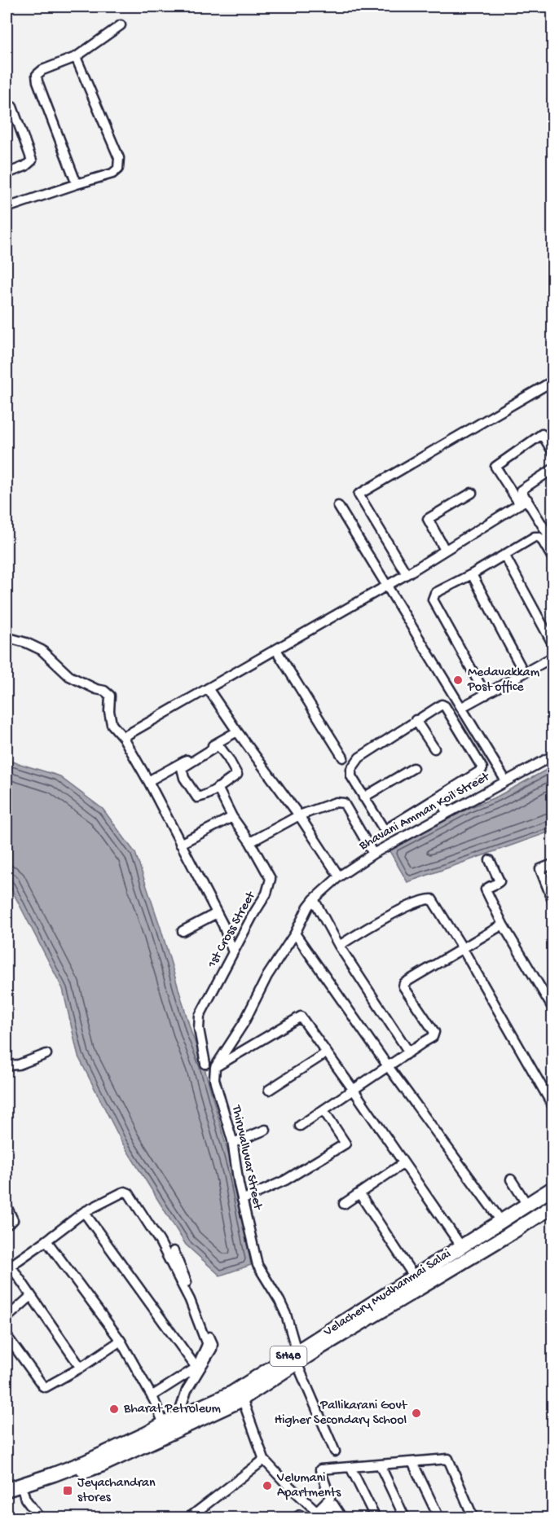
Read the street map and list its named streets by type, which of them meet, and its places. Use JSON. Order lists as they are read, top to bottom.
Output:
{
  "streets": {
    "main road": ["Velachery Mudhanmai Salai", "SH48"],
    "street": ["Bhavani Amman Koil Street", "1st Cross Street", "Thiruvalluvar Street"]
  },
  "crossings": [
    ["Thiruvalluvar Street", "Velachery Mudhanmai Salai"]
  ],
  "places": {
    "other": [
      "Medavakkam Post office",
      "Bharat Petroleum",
      "Pallikarani Govt Higher Secondary School",
      "Velumani Apartments"
    ],
    "transit": ["Jeyachandran stores"]
  }
}
